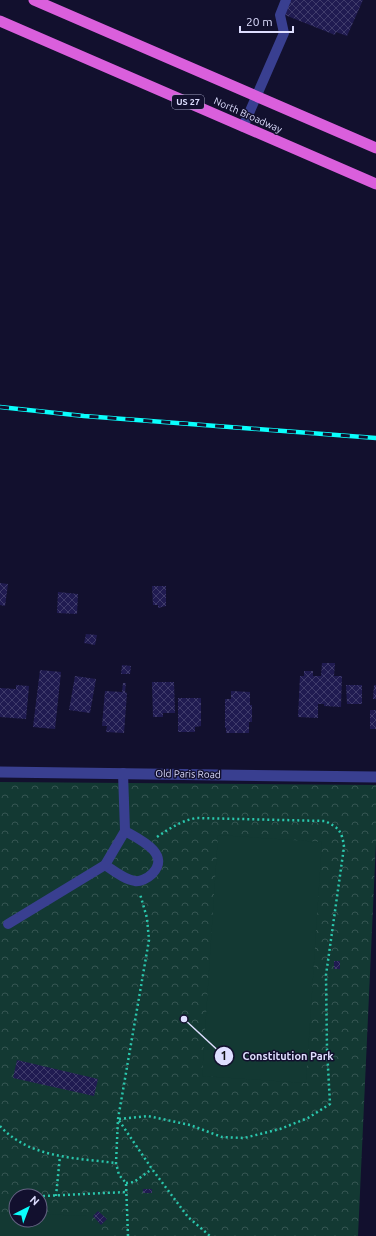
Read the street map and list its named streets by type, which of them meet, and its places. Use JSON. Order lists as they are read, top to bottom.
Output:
{
  "streets": {
    "highway": ["US 27", "North Broadway"],
    "street": ["Old Paris Road"]
  },
  "places": ["Constitution Park"],
  "scale_bar": "20 m",
  "north": "top right"
}
